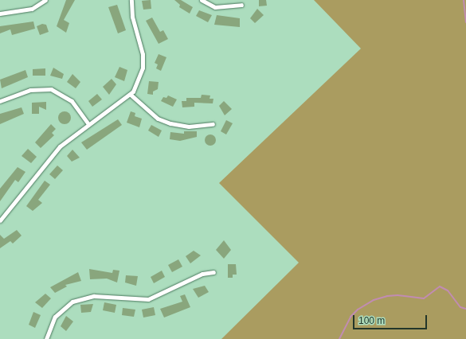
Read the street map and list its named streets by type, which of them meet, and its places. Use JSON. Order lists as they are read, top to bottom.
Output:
{
  "scale_bar": "100 m"
}
